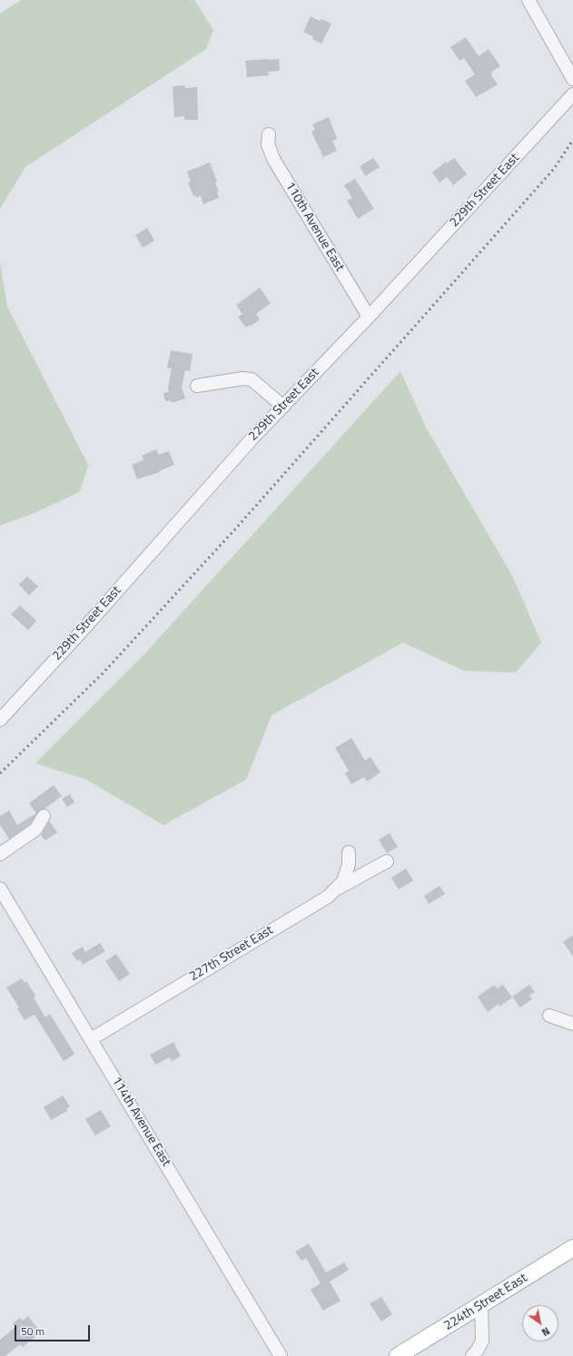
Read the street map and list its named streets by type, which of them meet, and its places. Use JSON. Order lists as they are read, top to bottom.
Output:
{
  "streets": {
    "main road": ["224th Street East"],
    "street": [
      "229th Street East",
      "110th Avenue East",
      "227th Street East",
      "114th Avenue East"
    ]
  },
  "crossings": [
    ["229th Street East", "110th Avenue East"],
    ["227th Street East", "114th Avenue East"]
  ],
  "scale_bar": "50 m",
  "north": "bottom right"
}
